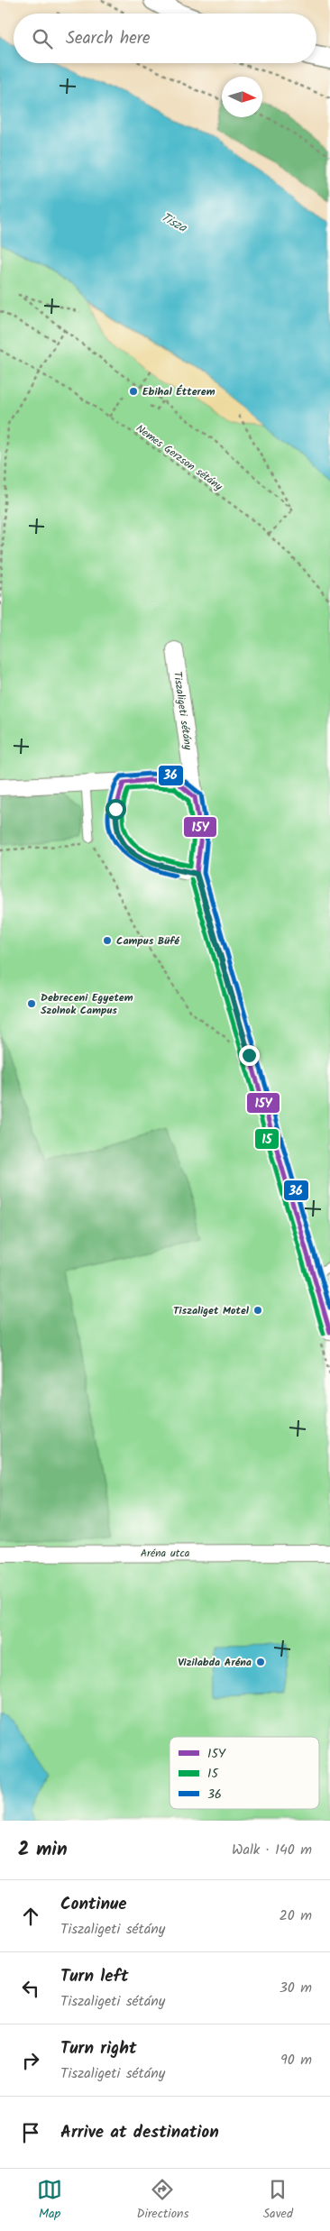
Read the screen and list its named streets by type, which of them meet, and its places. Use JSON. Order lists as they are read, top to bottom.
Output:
{
  "streets": {
    "street": ["Tiszaligeti sétány", "Aréna utca"],
    "path": ["Nemes Gerzson sétány"]
  },
  "water": ["Tisza"],
  "places": [
    "Ebihal Étterem",
    "Campus Büfé",
    "Debreceni Egyetem Szolnok Campus",
    "Tiszaliget Motel",
    "Vizilabda Aréna"
  ],
  "lines": ["transit line 36", "transit line 15Y", "transit line 15"],
  "legend": ["15Y", "15", "36"],
  "north": "right",
  "page": {
    "search": "Search here",
    "heading": ["2 min", "Walk · 140 m"],
    "list": [
      ["Continue", "Tiszaligeti sétány", "20 m"],
      ["Turn left", "Tiszaligeti sétány", "30 m"],
      ["Turn right", "Tiszaligeti sétány", "90 m"],
      "Arrive at destination"
    ],
    "nav": ["Map", "Directions", "Saved"]
  }
}
